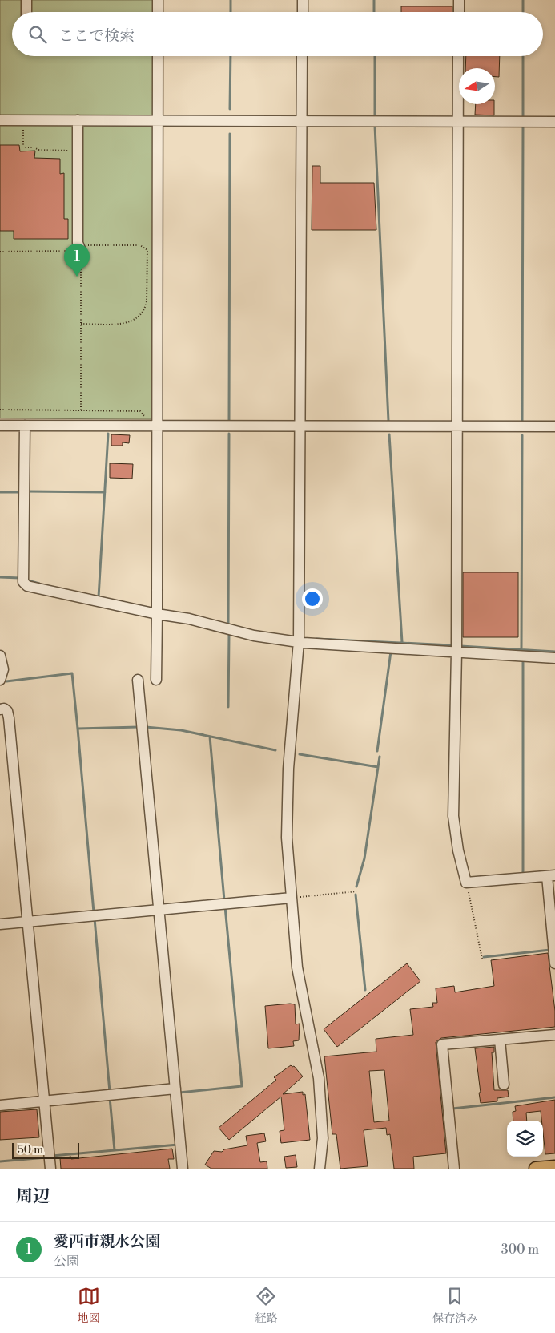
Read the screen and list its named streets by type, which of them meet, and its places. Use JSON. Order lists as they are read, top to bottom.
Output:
{
  "scale_bar": "50 m",
  "north": "left",
  "page": {
    "search": "ここで検索",
    "pins": "1",
    "scale": "50 m",
    "heading": "周辺",
    "list": [
      {
        "mark": "1",
        "name": "愛西市親水公園",
        "note": "公園",
        "value": "300 m"
      }
    ],
    "nav": ["地図", "経路", "保存済み"]
  }
}
